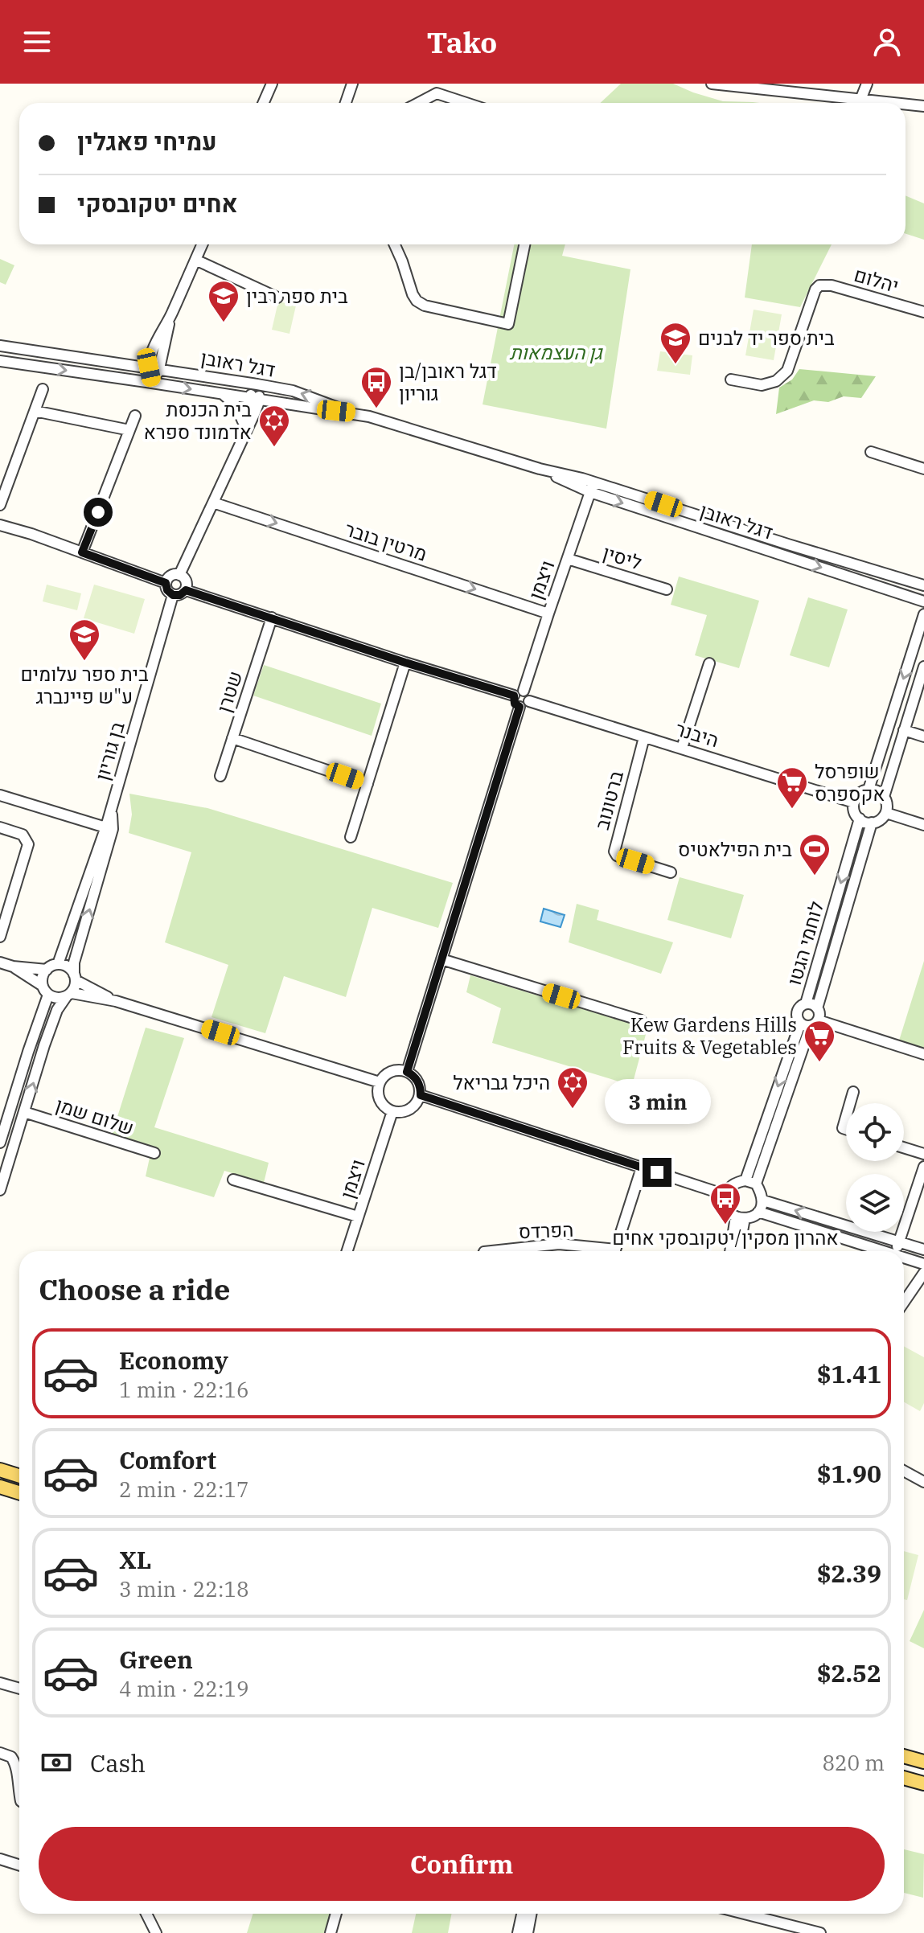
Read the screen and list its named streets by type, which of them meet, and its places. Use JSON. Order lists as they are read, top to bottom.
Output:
{
  "streets": {
    "street": [
      "יהלום",
      "דגל ראובן",
      "מרטין בובר",
      "ליסין",
      "ויצמן",
      "שטרן",
      "היבנר",
      "בן גוריון",
      "ברטונוב",
      "לוחמי הגטו",
      "שלום שמן",
      "הפרדס"
    ]
  },
  "crossings": [
    ["דגל ראובן", "ויצמן"],
    ["מרטין בובר", "ויצמן"],
    ["ליסין", "ויצמן"],
    ["ויצמן", "היבנר"],
    ["היבנר", "ברטונוב"],
    ["היבנר", "לוחמי הגטו"]
  ],
  "one_way": ["מרטין בובר"],
  "parks": ["גן העצמאות"],
  "places": {
    "school or university": ["בית ספר רבין", "בית ספר יד לבנים", "בית ספר עלומים ע\"ש פיינברג"],
    "bus stop": ["דגל ראובן/בן גוריון", "אהרון מסקין/יטקובסקי אחים"],
    "synagogue": ["בית הכנסת אדמונד ספרא", "היכל גבריאל"],
    "supermarket": ["שופרסל אקספרס", "Kew Gardens Hills Fruits & Vegetables"],
    "sports": ["בית הפילאטיס"]
  },
  "page": {
    "header": "Tako",
    "banner": ["עמיחי פאגלין", "אחים יטקובסקי"],
    "bubble": "3 min",
    "heading": "Choose a ride",
    "list": [
      {
        "name": "Economy",
        "note": "1 min · 22:16",
        "value": "$1.41"
      },
      {
        "name": "Comfort",
        "note": "2 min · 22:17",
        "value": "$1.90"
      },
      {
        "name": "XL",
        "note": "3 min · 22:18",
        "value": "$2.39"
      },
      {
        "name": "Green",
        "note": "4 min · 22:19",
        "value": "$2.52"
      }
    ],
    "pay": ["Cash", "820 m"],
    "buttons": "Confirm"
  }
}
